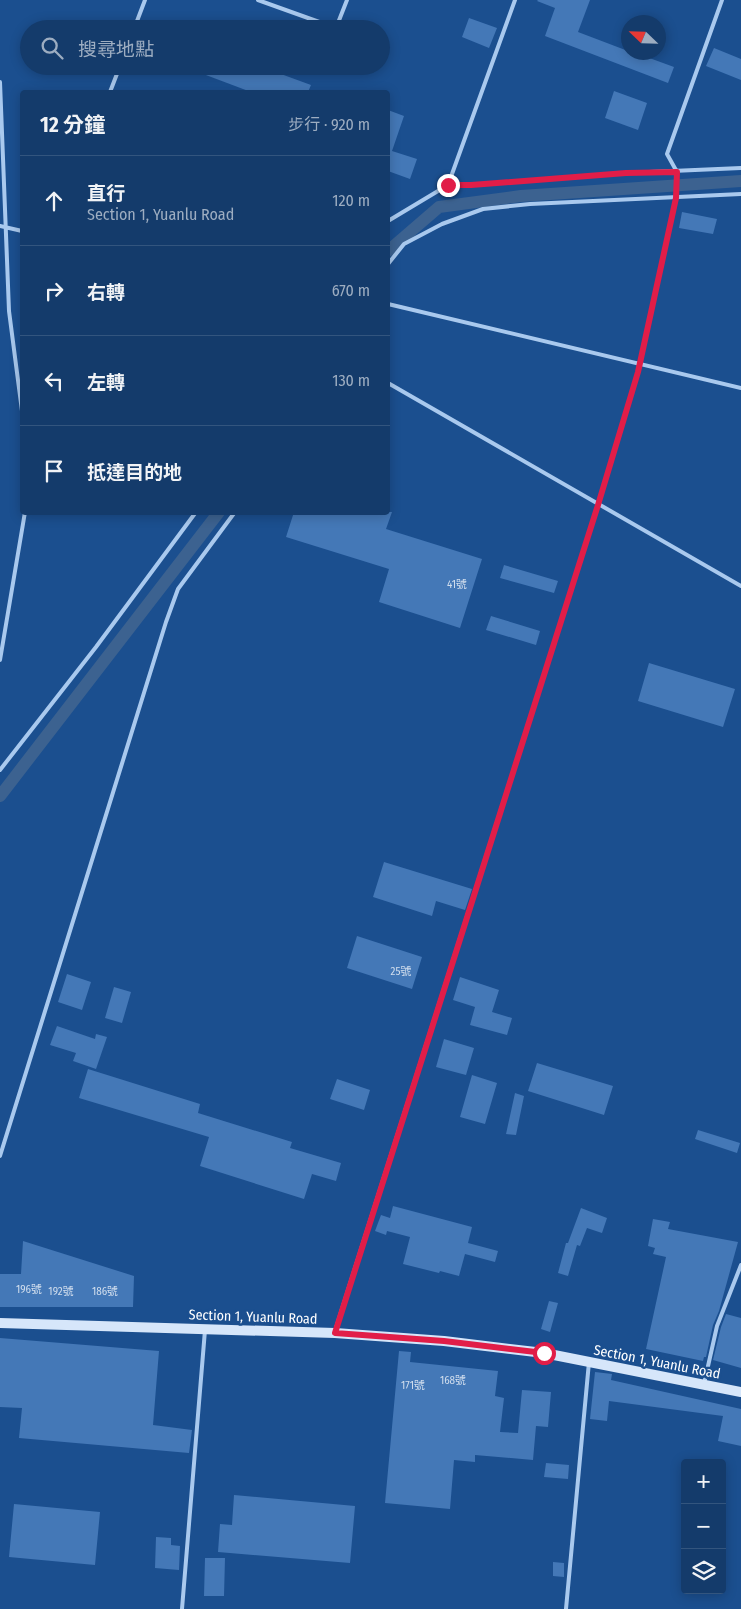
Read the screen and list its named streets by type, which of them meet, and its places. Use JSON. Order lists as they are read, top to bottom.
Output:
{
  "streets": {
    "main road": ["Section 1, Yuanlu Road"]
  },
  "house_numbers": [
    "41號",
    "25號",
    "196號",
    "192號",
    "186號",
    "168號",
    "171號"
  ],
  "north": "top left",
  "page": {
    "search": "搜尋地點",
    "heading": ["12 分鐘", "步行 · 920 m"],
    "list": [
      ["直行", "Section 1, Yuanlu Road", "120 m"],
      ["右轉", "670 m"],
      ["左轉", "130 m"],
      "抵達目的地"
    ],
    "map_buttons": ["+", "−"]
  }
}
